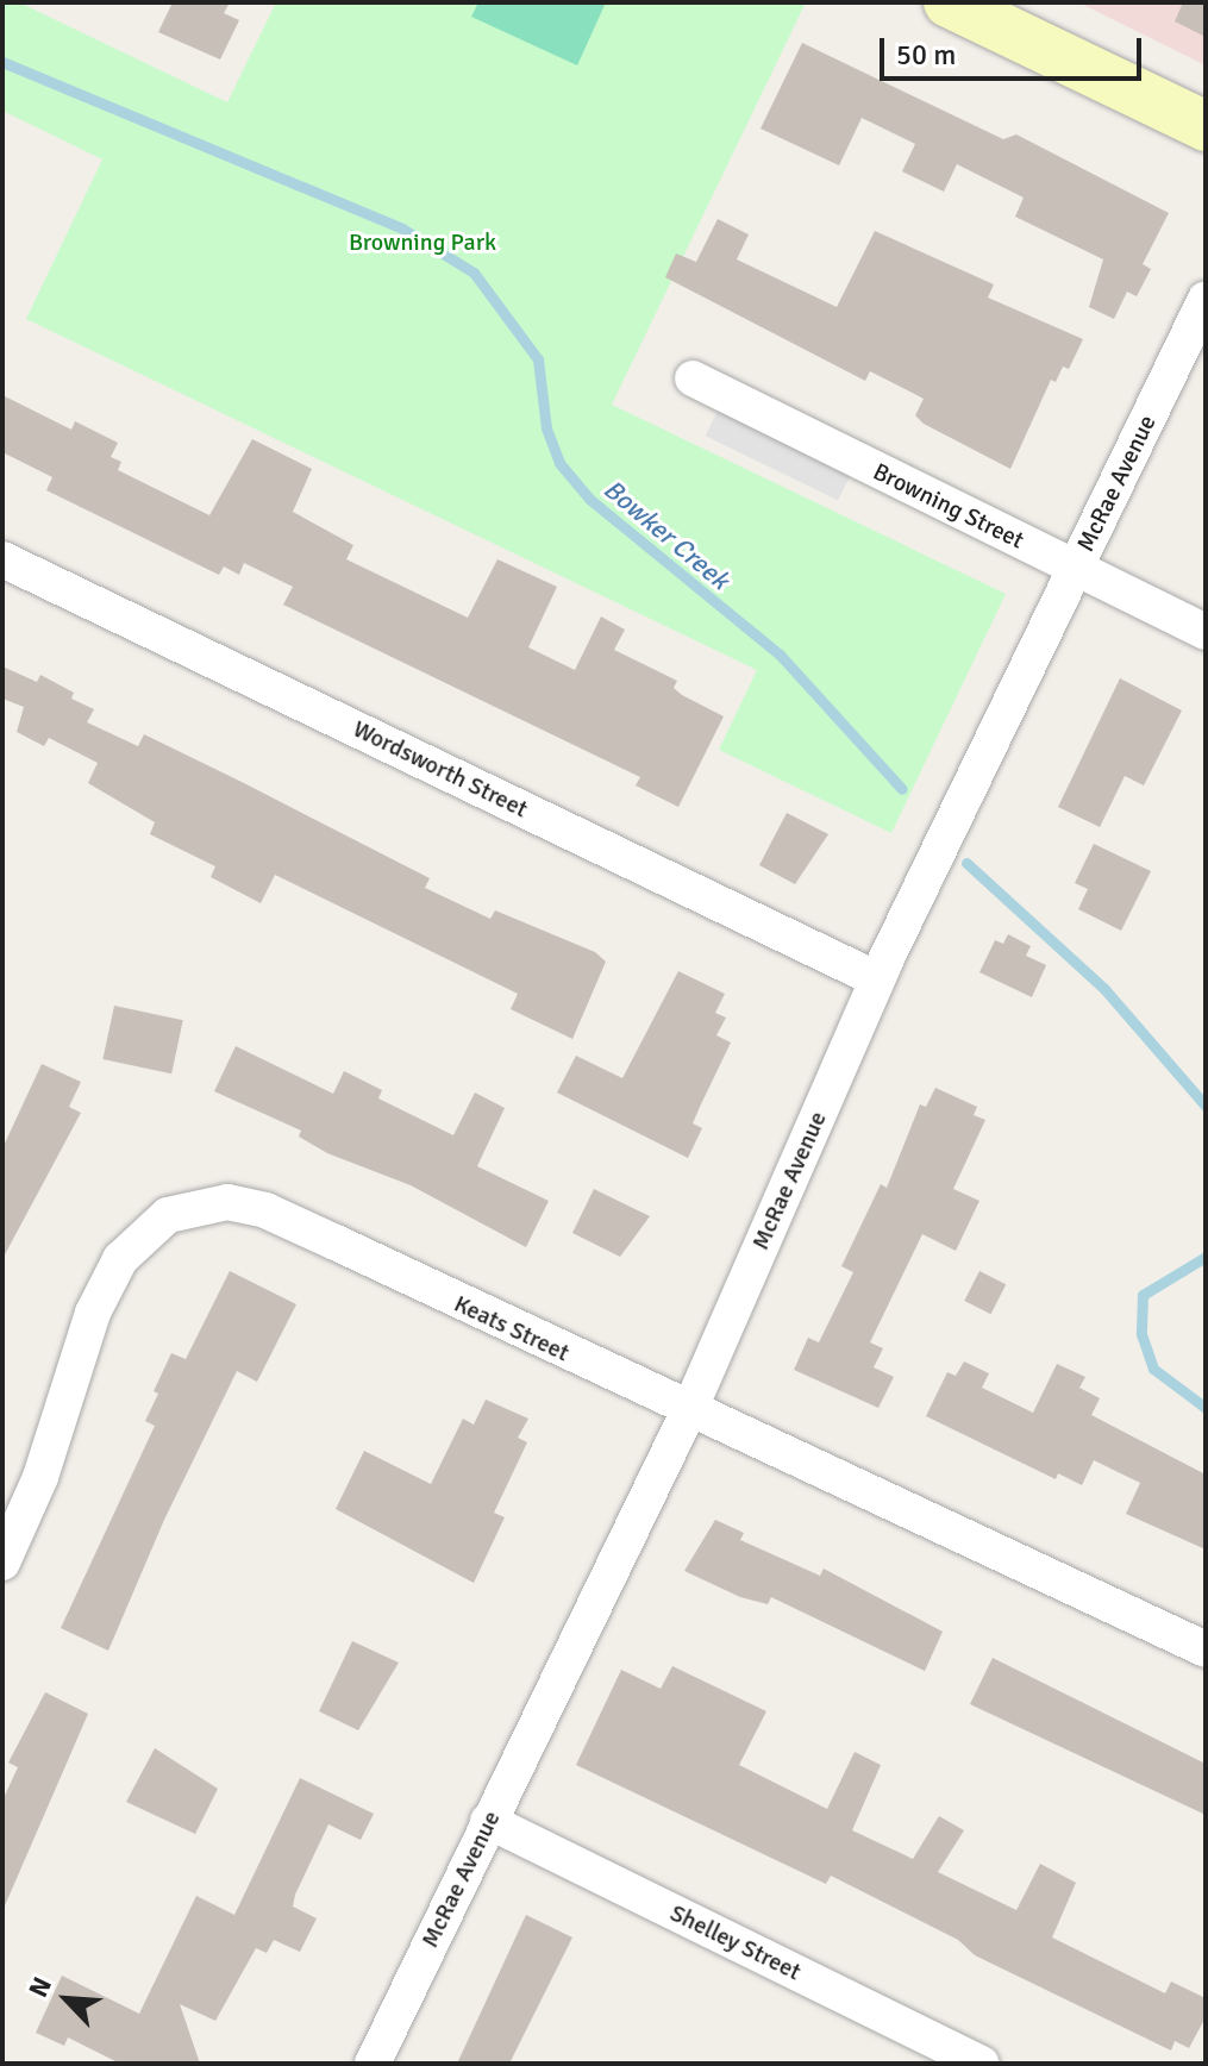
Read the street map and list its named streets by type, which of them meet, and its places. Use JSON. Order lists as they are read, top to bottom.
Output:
{
  "streets": {
    "street": [
      "McRae Avenue",
      "Browning Street",
      "Wordsworth Street",
      "Keats Street",
      "Shelley Street"
    ]
  },
  "crossings": [
    ["McRae Avenue", "Browning Street"],
    ["McRae Avenue", "Wordsworth Street"],
    ["McRae Avenue", "Keats Street"],
    ["McRae Avenue", "Shelley Street"]
  ],
  "water": ["Bowker Creek"],
  "parks": ["Browning Park"],
  "scale_bar": "50 m",
  "north": "top left"
}
